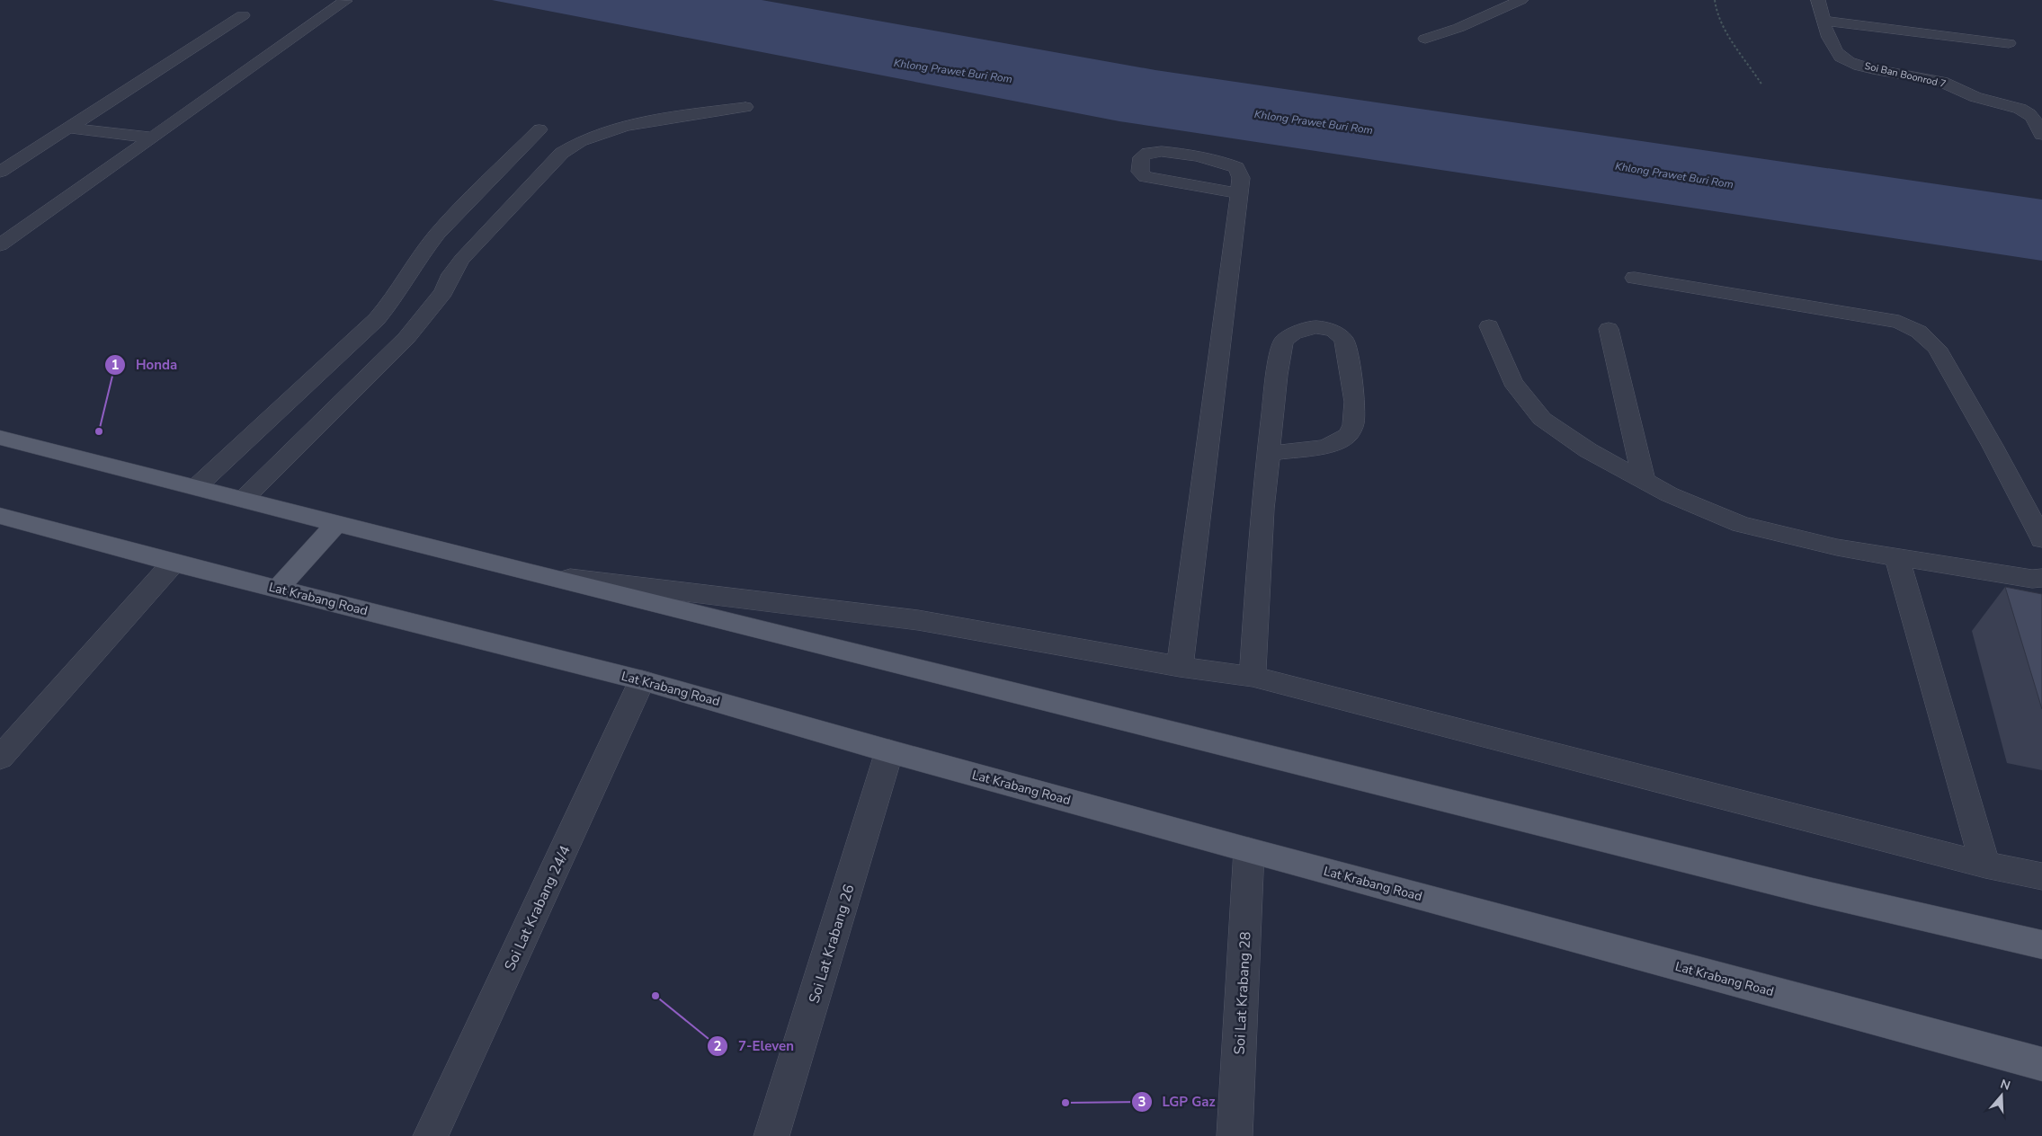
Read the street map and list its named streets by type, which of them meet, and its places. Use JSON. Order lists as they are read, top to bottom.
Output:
{
  "streets": {
    "main road": ["Lat Krabang Road"],
    "street": [
      "Soi Ban Boonrod 7",
      "Soi Lat Krabang 24/4",
      "Soi Lat Krabang 26",
      "Soi Lat Krabang 28"
    ]
  },
  "crossings": [
    ["Lat Krabang Road", "Soi Lat Krabang 24/4"],
    ["Lat Krabang Road", "Soi Lat Krabang 26"],
    ["Lat Krabang Road", "Soi Lat Krabang 28"]
  ],
  "water": ["Khlong Prawet Buri Rom"],
  "places": ["Honda", "7-Eleven", "LGP Gaz"],
  "north": "top"
}
